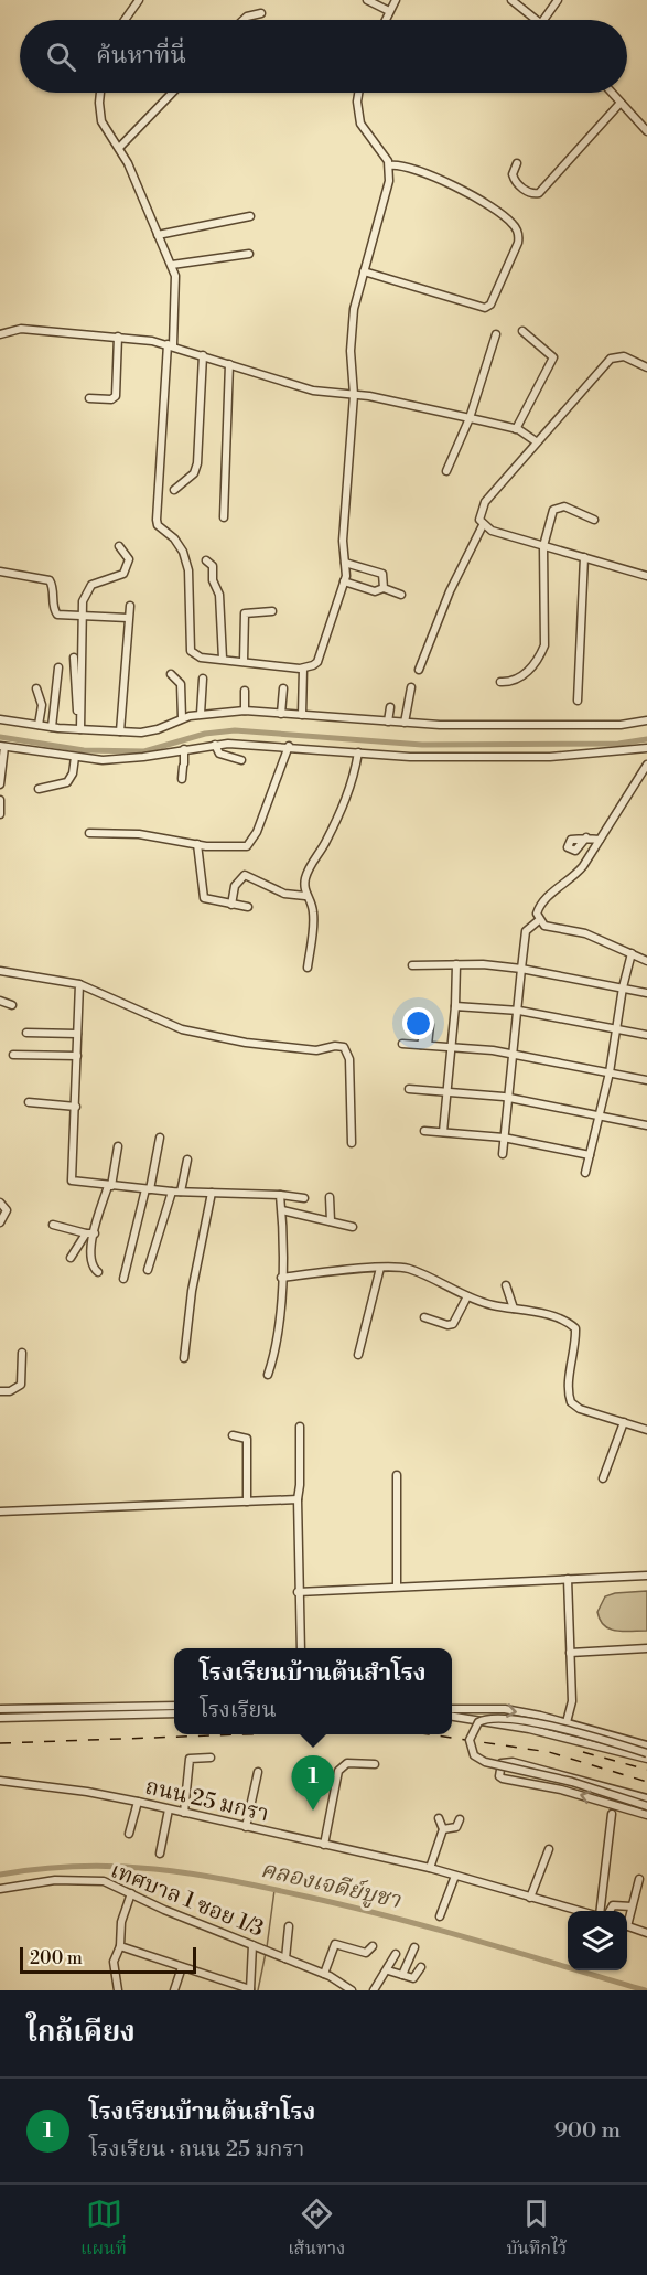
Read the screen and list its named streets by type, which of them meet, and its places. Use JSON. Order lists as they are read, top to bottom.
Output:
{
  "streets": {
    "street": ["ถนน 25 มกรา", "เทศบาล 1 ซอย 1/3"]
  },
  "water": ["คลองเจดีย์บูชา"],
  "scale_bar": "200 m",
  "page": {
    "search": "ค้นหาที่นี่",
    "popup": ["โรงเรียนบ้านต้นสำโรง", "โรงเรียน"],
    "pins": "1",
    "scale": "200 m",
    "heading": "ใกล้เคียง",
    "list": [
      {
        "mark": "1",
        "name": "โรงเรียนบ้านต้นสำโรง",
        "note": "โรงเรียน · ถนน 25 มกรา",
        "value": "900 m"
      }
    ],
    "nav": ["แผนที่", "เส้นทาง", "บันทึกไว้"]
  }
}
